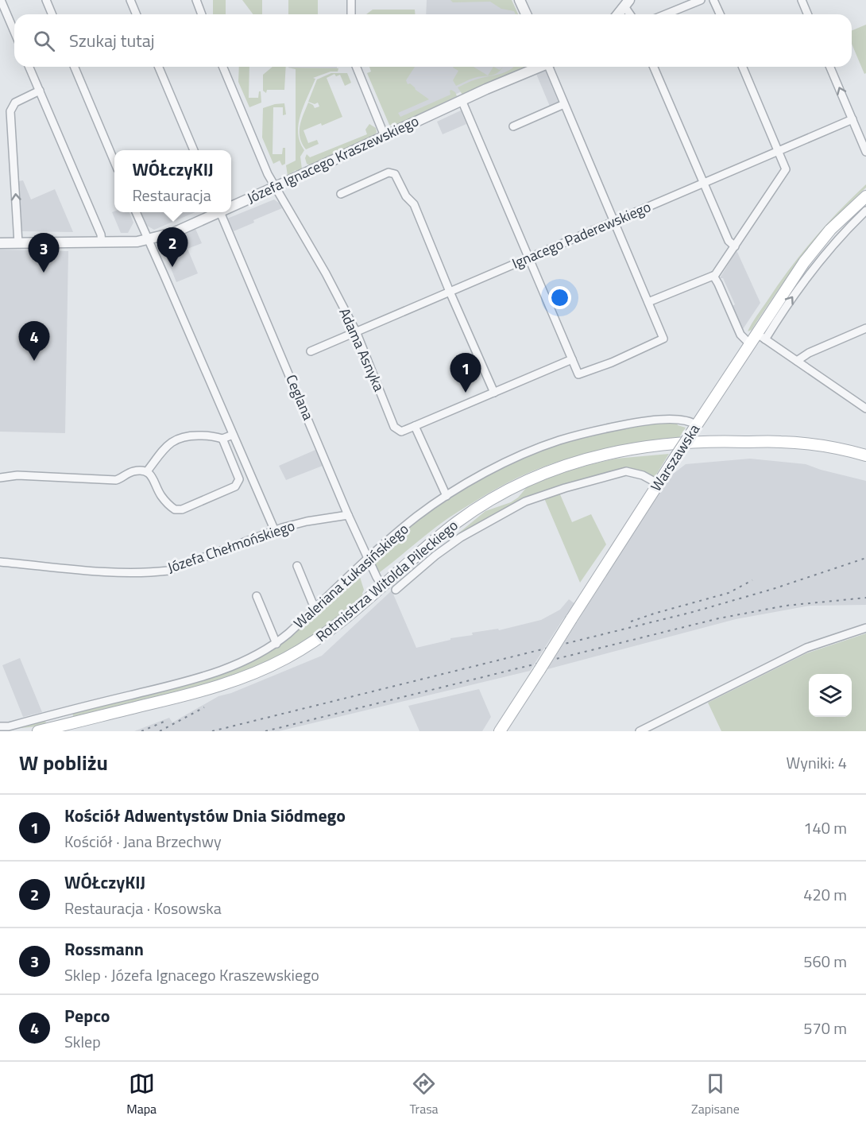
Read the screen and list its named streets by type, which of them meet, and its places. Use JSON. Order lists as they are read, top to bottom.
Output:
{
  "streets": {
    "main road": ["Warszawska", "Rotmistrza Witolda Pileckiego"],
    "street": [
      "Józefa Ignacego Kraszewskiego",
      "Ignacego Paderewskiego",
      "Adama Asnyka",
      "Ceglana",
      "Józefa Chełmońskiego",
      "Waleriana Łukasińskiego"
    ]
  },
  "crossings": [
    ["Józefa Ignacego Kraszewskiego", "Adama Asnyka"],
    ["Ignacego Paderewskiego", "Adama Asnyka"],
    ["Ceglana", "Józefa Chełmońskiego"],
    ["Ceglana", "Waleriana Łukasińskiego"],
    ["Ceglana", "Rotmistrza Witolda Pileckiego"],
    ["Warszawska", "Waleriana Łukasińskiego"]
  ],
  "page": {
    "search": "Szukaj tutaj",
    "popup": ["WÓŁczyKIJ", "Restauracja"],
    "pins": [
      "2",
      "3",
      "4",
      "1"
    ],
    "heading": ["W pobliżu", "Wyniki: 4"],
    "list": [
      {
        "mark": "1",
        "name": "Kościół Adwentystów Dnia Siódmego",
        "note": "Kościół · Jana Brzechwy",
        "value": "140 m"
      },
      {
        "mark": "2",
        "name": "WÓŁczyKIJ",
        "note": "Restauracja · Kosowska",
        "value": "420 m"
      },
      {
        "mark": "3",
        "name": "Rossmann",
        "note": "Sklep · Józefa Ignacego Kraszewskiego",
        "value": "560 m"
      },
      {
        "mark": "4",
        "name": "Pepco",
        "note": "Sklep",
        "value": "570 m"
      }
    ],
    "nav": ["Mapa", "Trasa", "Zapisane"]
  }
}
